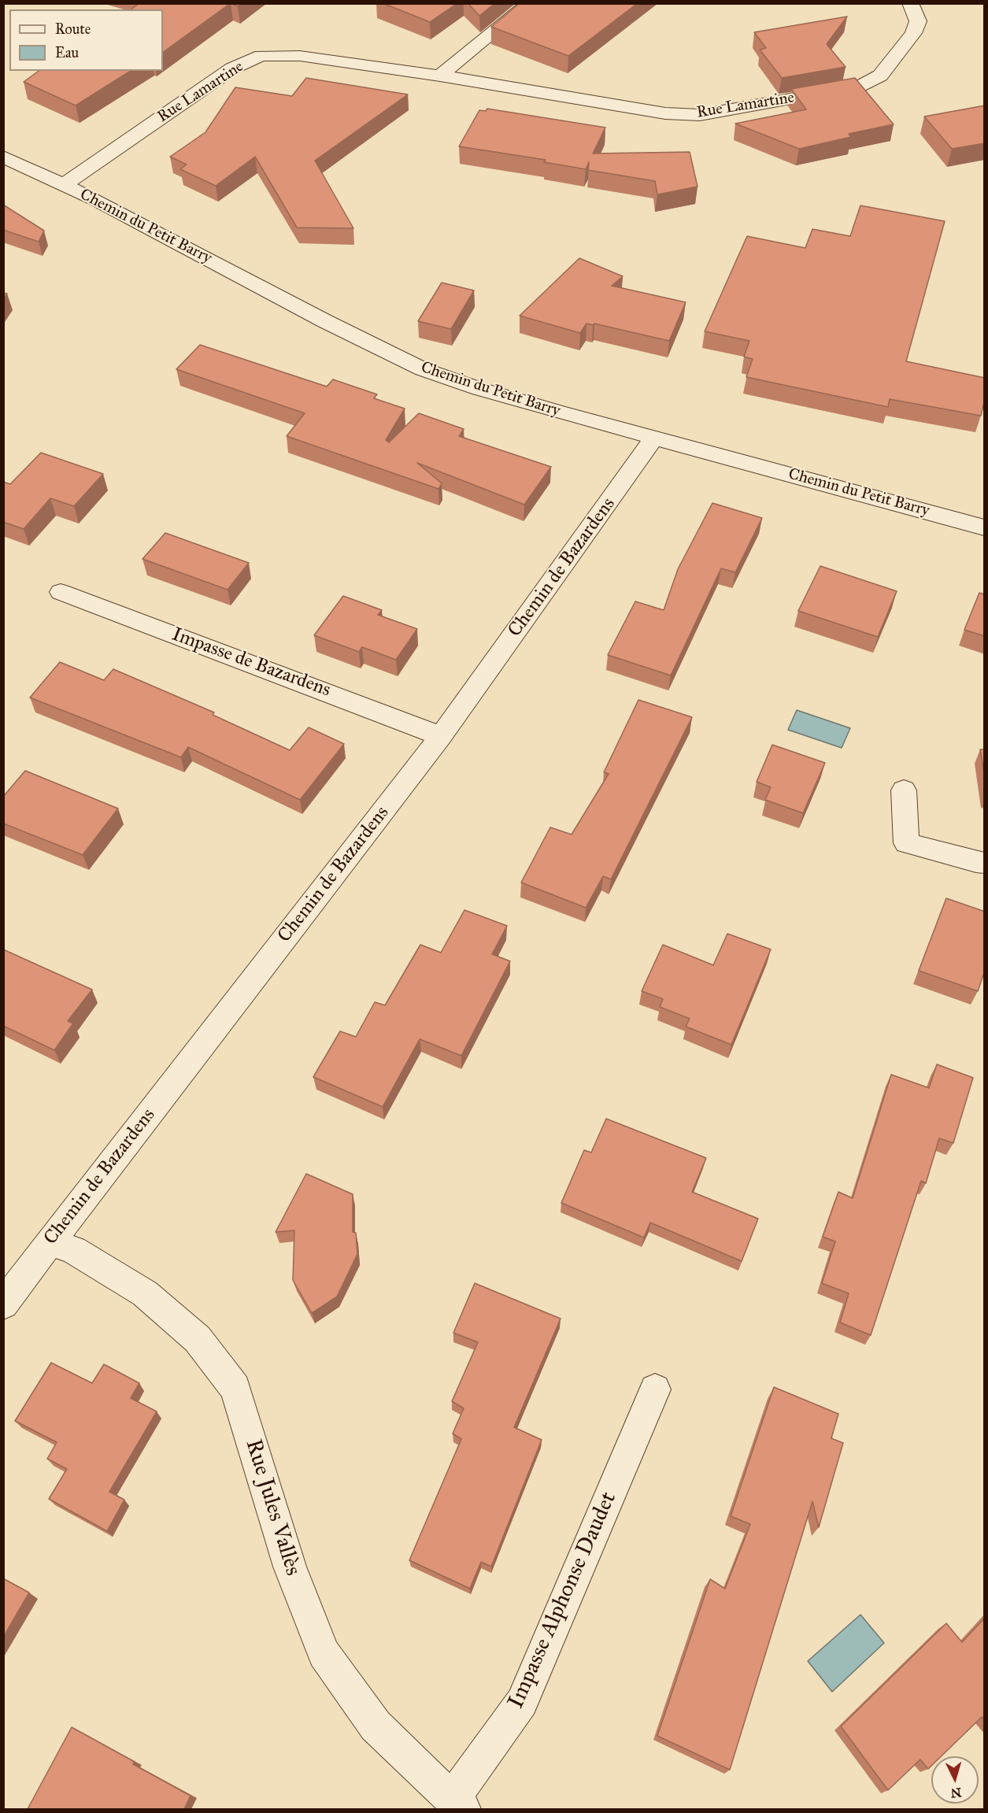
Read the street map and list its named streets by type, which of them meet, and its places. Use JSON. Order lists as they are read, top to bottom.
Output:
{
  "streets": {
    "street": [
      "Rue Lamartine",
      "Chemin du Petit Barry",
      "Chemin de Bazardens",
      "Impasse de Bazardens",
      "Rue Jules Vallès",
      "Impasse Alphonse Daudet"
    ]
  },
  "crossings": [
    ["Rue Lamartine", "Chemin du Petit Barry"],
    ["Chemin du Petit Barry", "Chemin de Bazardens"],
    ["Chemin de Bazardens", "Impasse de Bazardens"],
    ["Chemin de Bazardens", "Rue Jules Vallès"],
    ["Rue Jules Vallès", "Impasse Alphonse Daudet"]
  ],
  "legend": ["Route", "Eau"],
  "north": "bottom"
}
